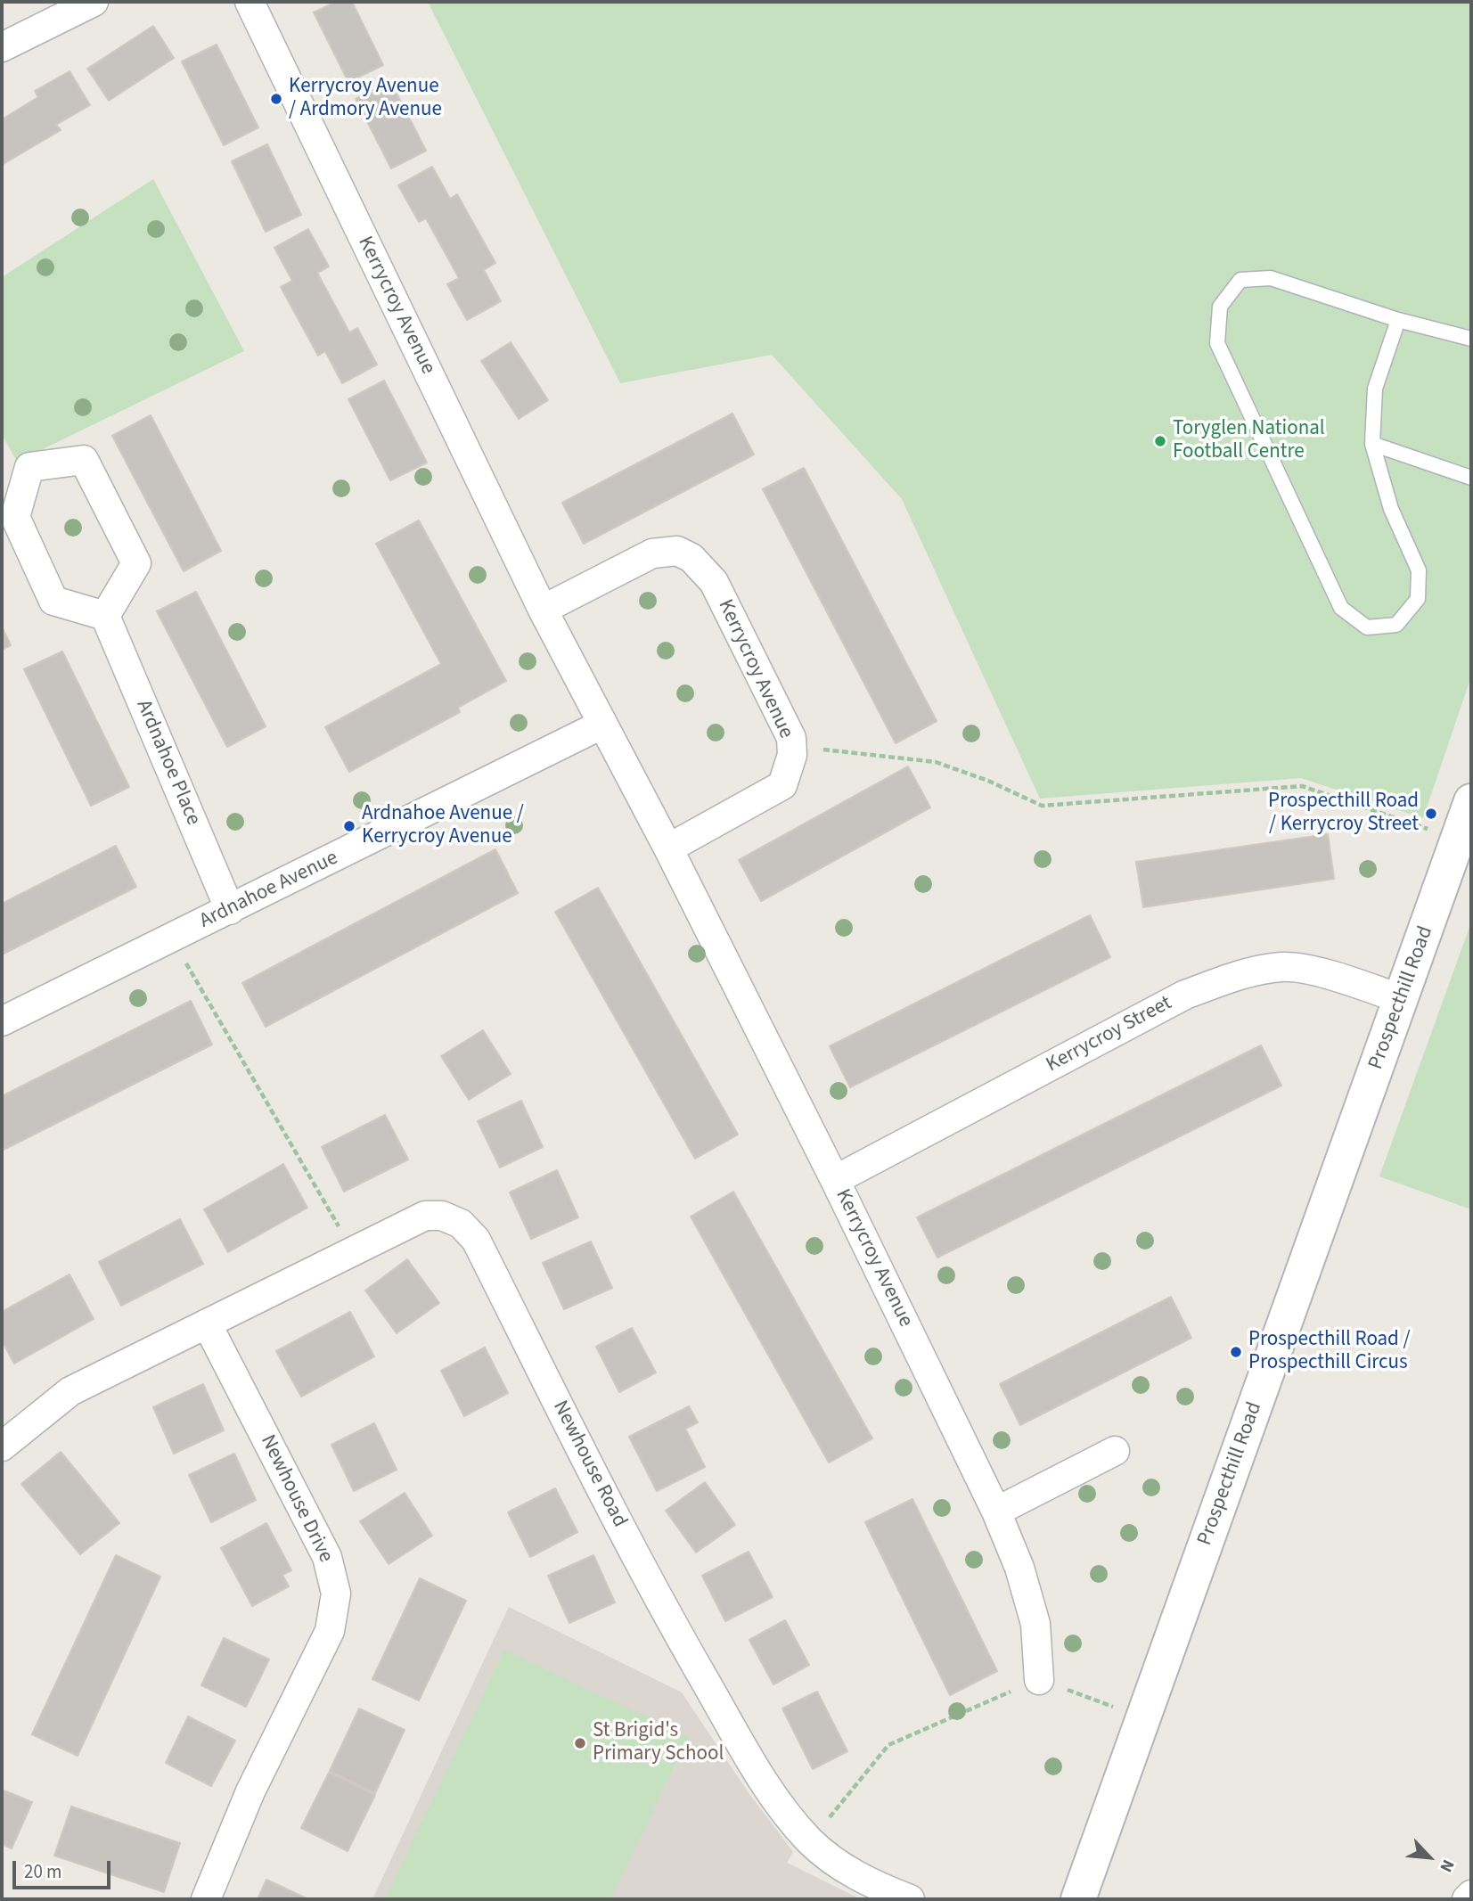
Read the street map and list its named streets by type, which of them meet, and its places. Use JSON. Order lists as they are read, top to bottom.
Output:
{
  "streets": {
    "main road": ["Prospecthill Road"],
    "street": [
      "Kerrycroy Avenue",
      "Ardnahoe Place",
      "Ardnahoe Avenue",
      "Kerrycroy Street",
      "Newhouse Road",
      "Newhouse Drive"
    ]
  },
  "crossings": [
    ["Kerrycroy Avenue", "Ardnahoe Avenue"],
    ["Kerrycroy Avenue", "Kerrycroy Street"],
    ["Ardnahoe Place", "Ardnahoe Avenue"],
    ["Prospecthill Road", "Kerrycroy Street"],
    ["Newhouse Road", "Newhouse Drive"]
  ],
  "places": [
    "Kerrycroy Avenue / Ardmory Avenue",
    "Toryglen National Football Centre",
    "Prospecthill Road / Kerrycroy Street",
    "Ardnahoe Avenue / Kerrycroy Avenue",
    "Prospecthill Road / Prospecthill Circus",
    "St Brigid's Primary School"
  ],
  "scale_bar": "20 m",
  "north": "bottom right"
}
